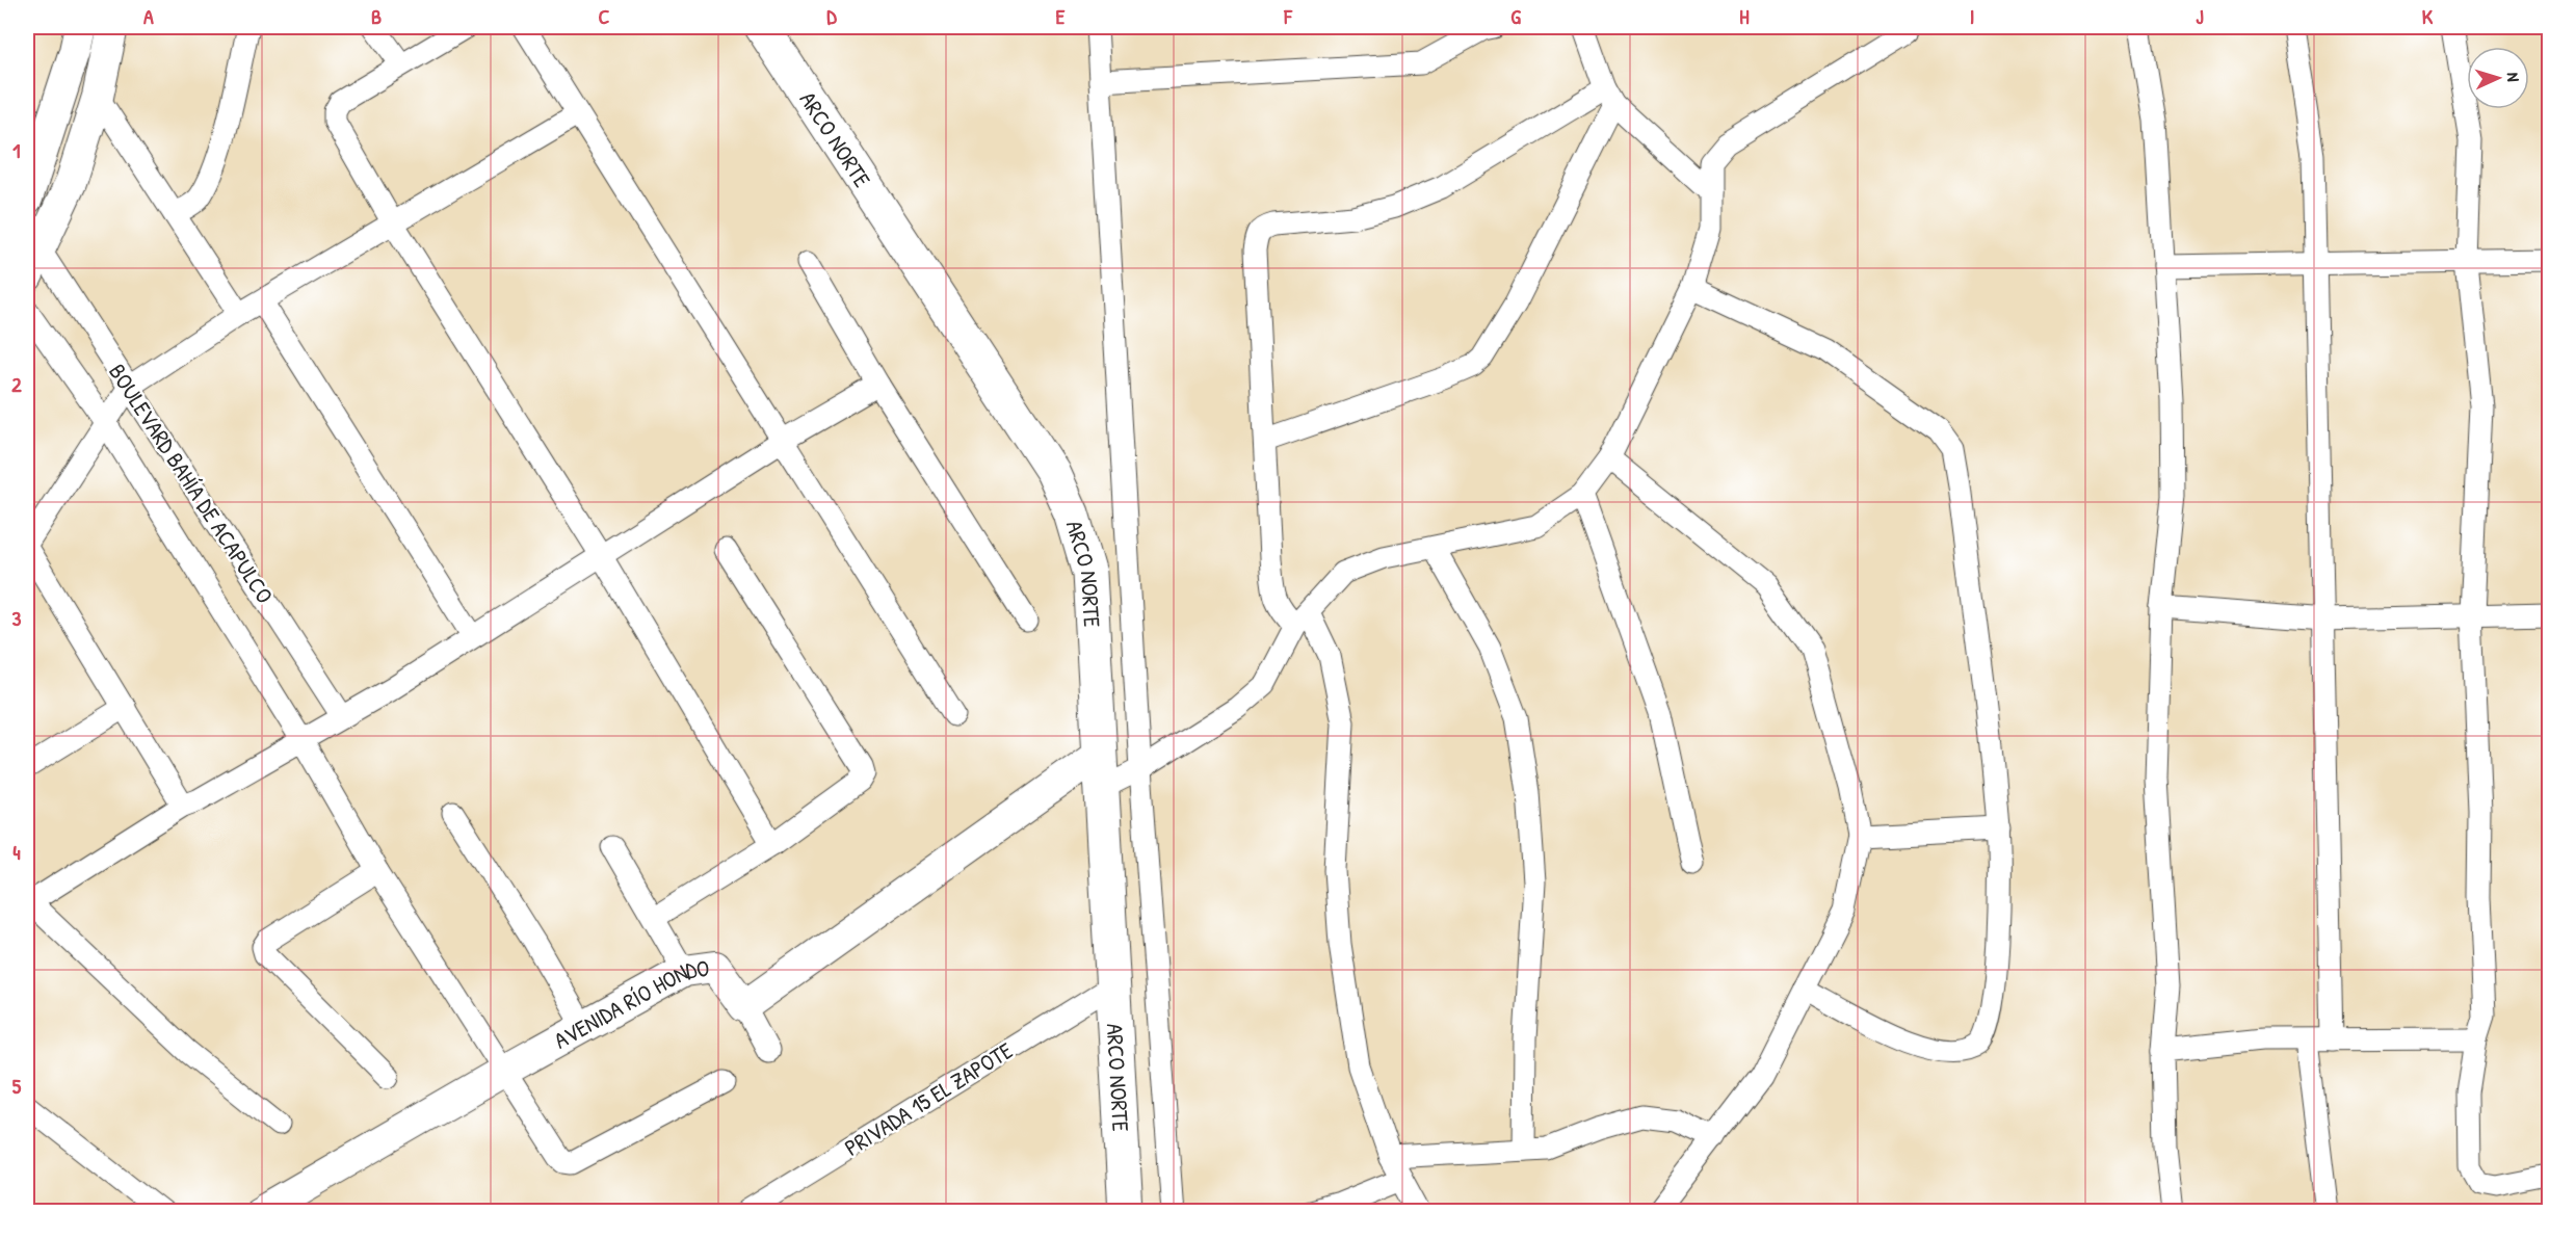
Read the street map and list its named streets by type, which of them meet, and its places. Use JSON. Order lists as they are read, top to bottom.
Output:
{
  "streets": {
    "main road": ["ARCO NORTE", "AVENIDA RÍO HONDO"],
    "street": ["BOULEVARD BAHÍA DE ACAPULCO", "PRIVADA 15 EL ZAPOTE"]
  },
  "crossings": [
    ["ARCO NORTE", "AVENIDA RÍO HONDO"],
    ["ARCO NORTE", "PRIVADA 15 EL ZAPOTE"]
  ],
  "north": "right",
  "grid": {
    "columns": [
      "A",
      "B",
      "C",
      "D",
      "E",
      "F",
      "G",
      "H",
      "I",
      "J",
      "K"
    ],
    "rows": [
      "1",
      "2",
      "3",
      "4",
      "5"
    ]
  }
}
